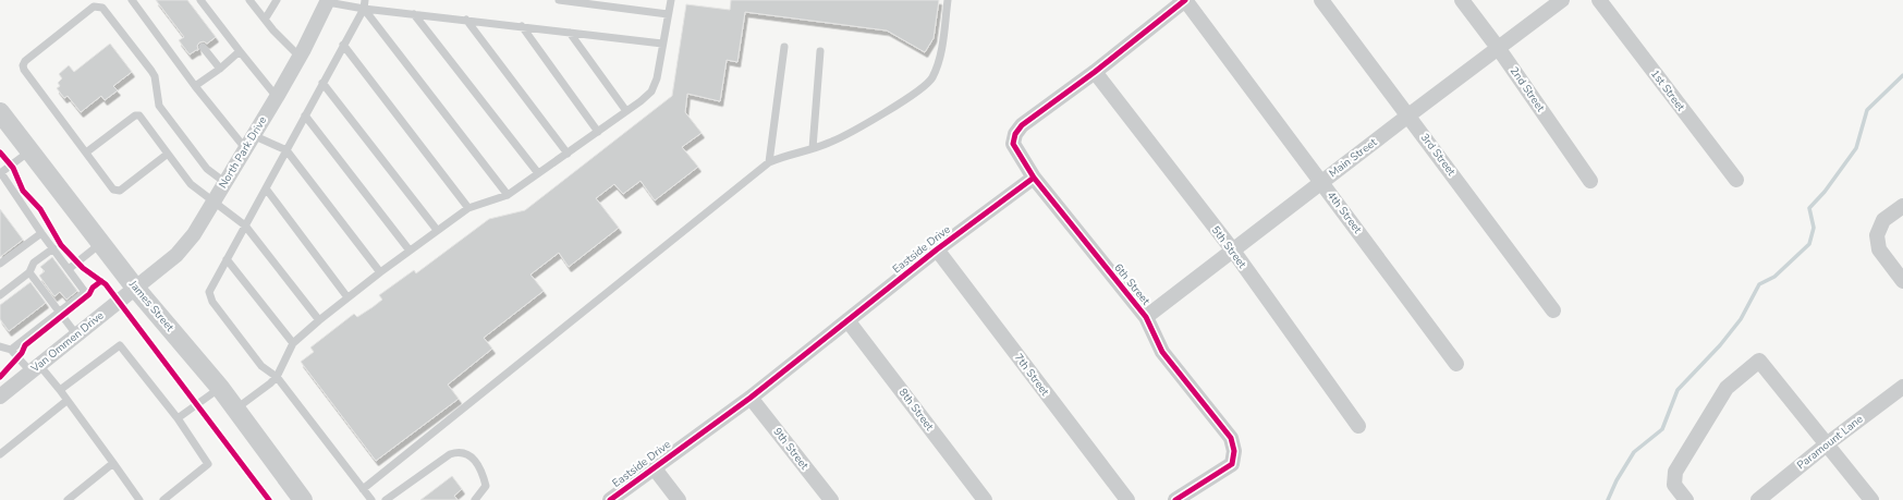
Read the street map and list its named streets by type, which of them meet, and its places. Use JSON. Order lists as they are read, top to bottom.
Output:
{
  "streets": {
    "street": [
      "2nd Street",
      "1st Street",
      "North Park Drive",
      "3rd Street",
      "Main Street",
      "4th Street",
      "5th Street",
      "Eastside Drive",
      "6th Street",
      "James Street",
      "Van Ommen Drive",
      "7th Street",
      "8th Street",
      "Paramount Lane",
      "9th Street"
    ]
  },
  "crossings": [
    ["2nd Street", "Main Street"],
    ["North Park Drive", "James Street"],
    ["North Park Drive", "Van Ommen Drive"],
    ["3rd Street", "Main Street"],
    ["Main Street", "4th Street"],
    ["Main Street", "5th Street"],
    ["Main Street", "6th Street"],
    ["Eastside Drive", "6th Street"],
    ["Eastside Drive", "7th Street"],
    ["Eastside Drive", "8th Street"],
    ["Eastside Drive", "9th Street"],
    ["James Street", "Van Ommen Drive"]
  ]
}
